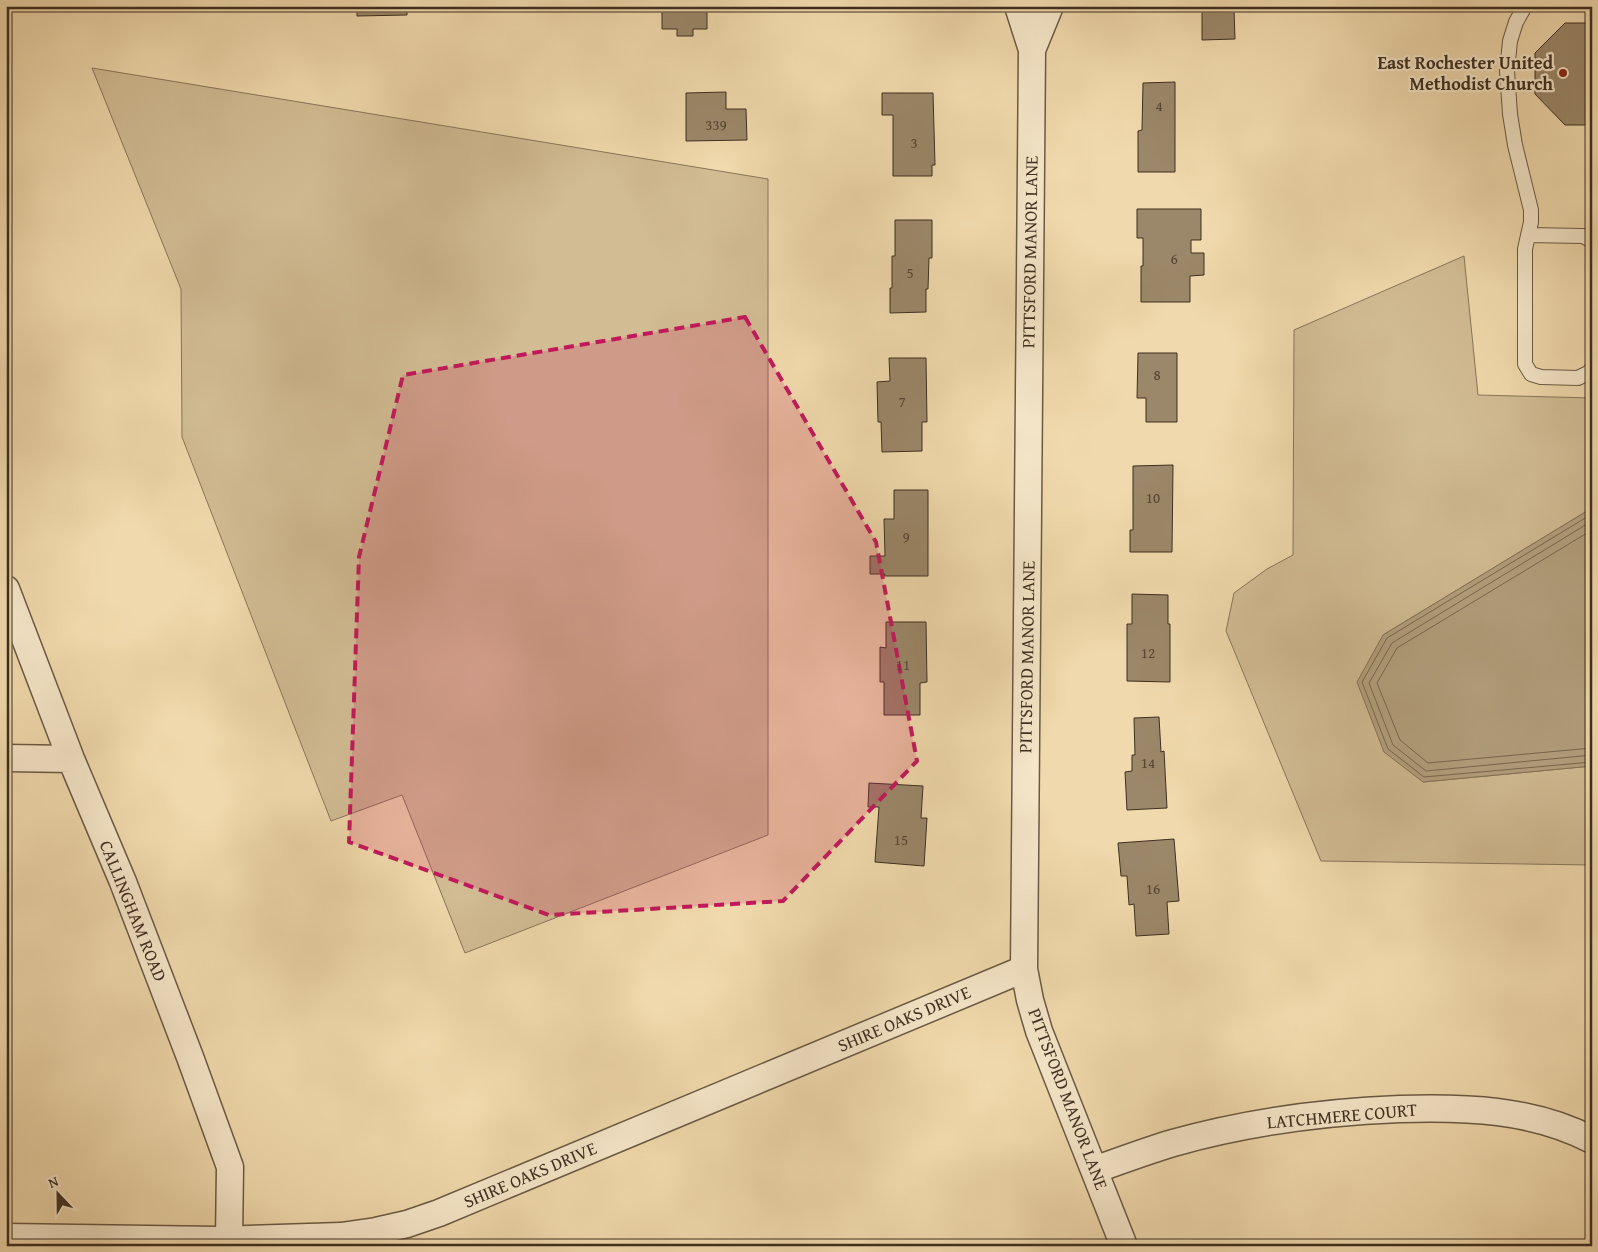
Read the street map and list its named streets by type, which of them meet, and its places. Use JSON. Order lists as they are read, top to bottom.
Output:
{
  "streets": {
    "street": [
      "PITTSFORD MANOR LANE",
      "CALLINGHAM ROAD",
      "SHIRE OAKS DRIVE",
      "LATCHMERE COURT"
    ]
  },
  "crossings": [
    ["PITTSFORD MANOR LANE", "SHIRE OAKS DRIVE"],
    ["PITTSFORD MANOR LANE", "LATCHMERE COURT"],
    ["CALLINGHAM ROAD", "SHIRE OAKS DRIVE"]
  ],
  "places": ["East Rochester United Methodist Church"],
  "house_numbers": [
    "4",
    "339",
    "3",
    "6",
    "5",
    "8",
    "7",
    "10",
    "9",
    "12",
    "11",
    "14",
    "15",
    "16"
  ],
  "north": "top"
}
